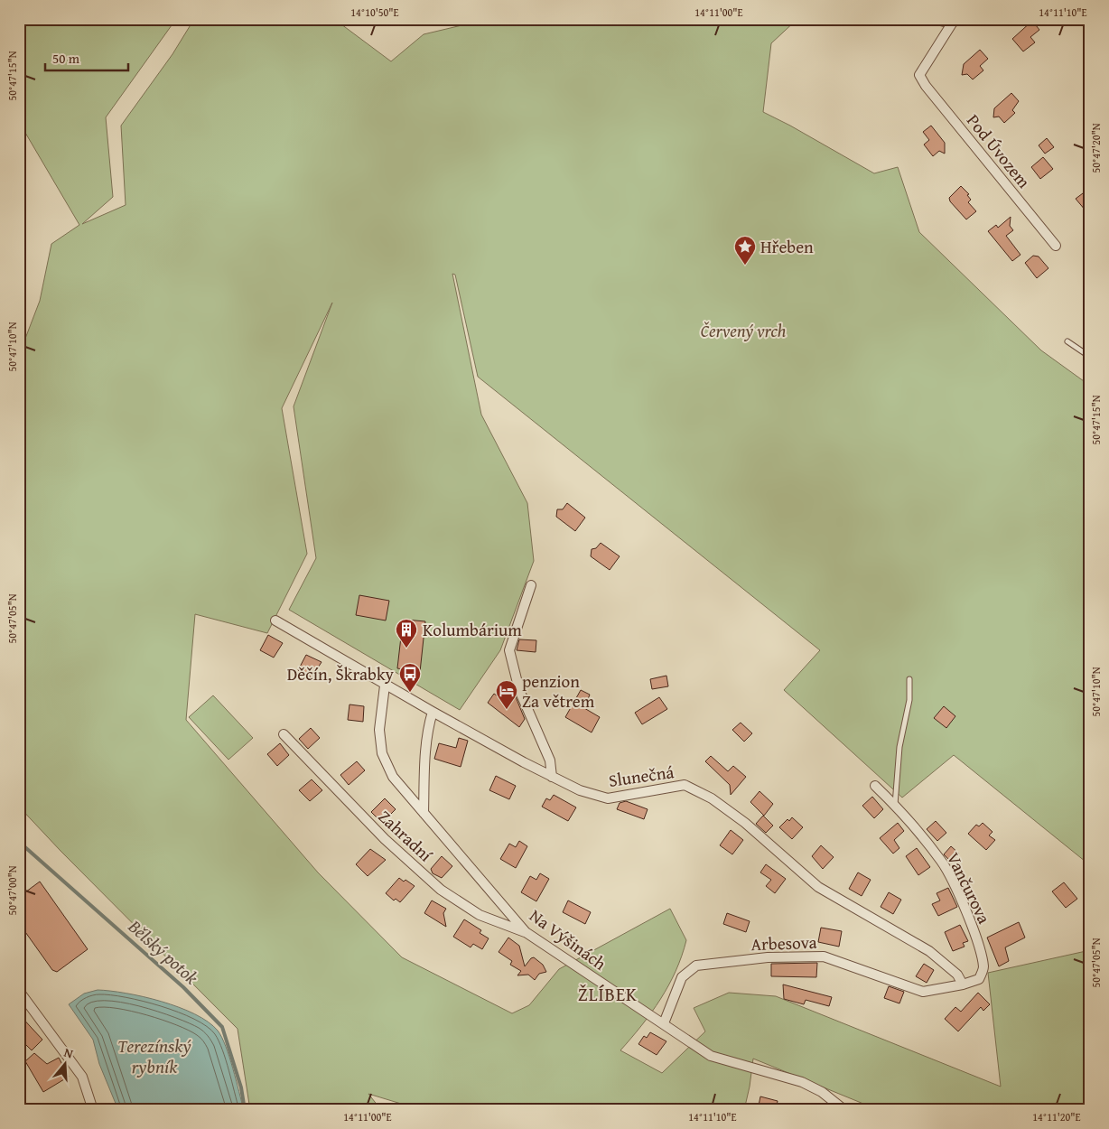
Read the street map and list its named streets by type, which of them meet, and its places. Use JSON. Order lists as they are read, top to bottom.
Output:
{
  "streets": {
    "street": [
      "Pod Úvozem",
      "Slunečná",
      "Zahradní",
      "Vančurova",
      "Na Výšinách",
      "Arbesova"
    ]
  },
  "crossings": [
    ["Slunečná", "Vančurova"],
    ["Slunečná", "Na Výšinách"],
    ["Slunečná", "Arbesova"],
    ["Zahradní", "Na Výšinách"],
    ["Vančurova", "Arbesova"],
    ["Na Výšinách", "Arbesova"]
  ],
  "districts": ["ŽLÍBEK"],
  "water": ["Bělský potok", "Terezínský rybník"],
  "parks": ["Červený vrch"],
  "places": {
    "place": ["Hřeben"],
    "building": ["Kolumbárium"],
    "bus stop": ["Děčín, Škrabky"],
    "hotel": ["penzion Za větrem"]
  },
  "scale_bar": "50 m",
  "north": "top",
  "coordinates": [
    "14°10'50\"E",
    "14°11'00\"E",
    "14°11'10\"E",
    "50°47'15\"N",
    "50°47'20\"N",
    "50°47'10\"N",
    "50°47'05\"N",
    "50°47'00\"N",
    "14°11'20\"E"
  ]
}
